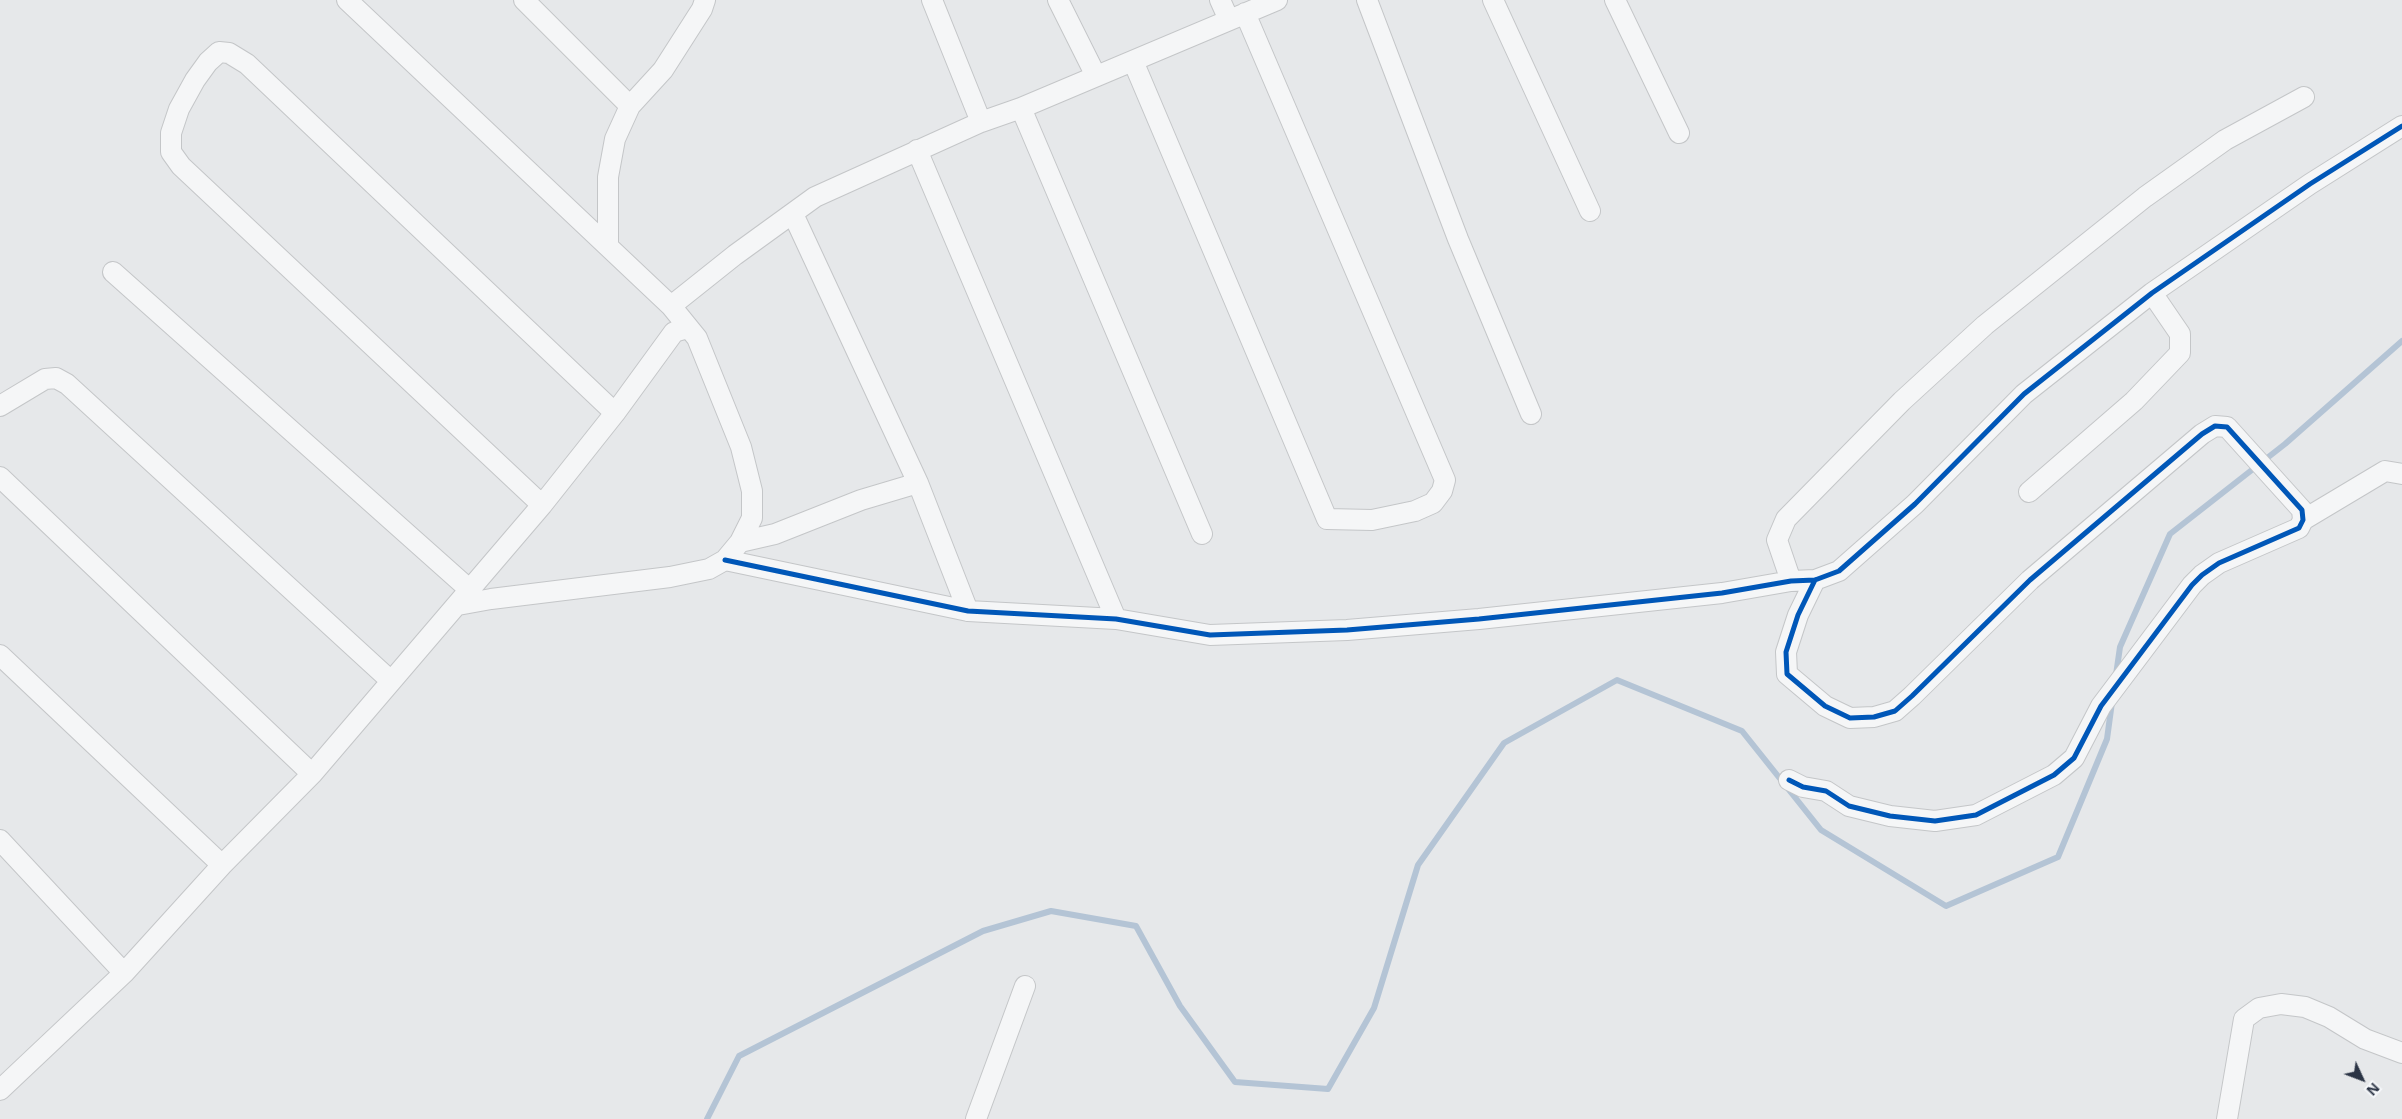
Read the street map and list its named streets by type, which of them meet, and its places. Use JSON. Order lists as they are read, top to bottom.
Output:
{
  "north": "bottom right"
}
